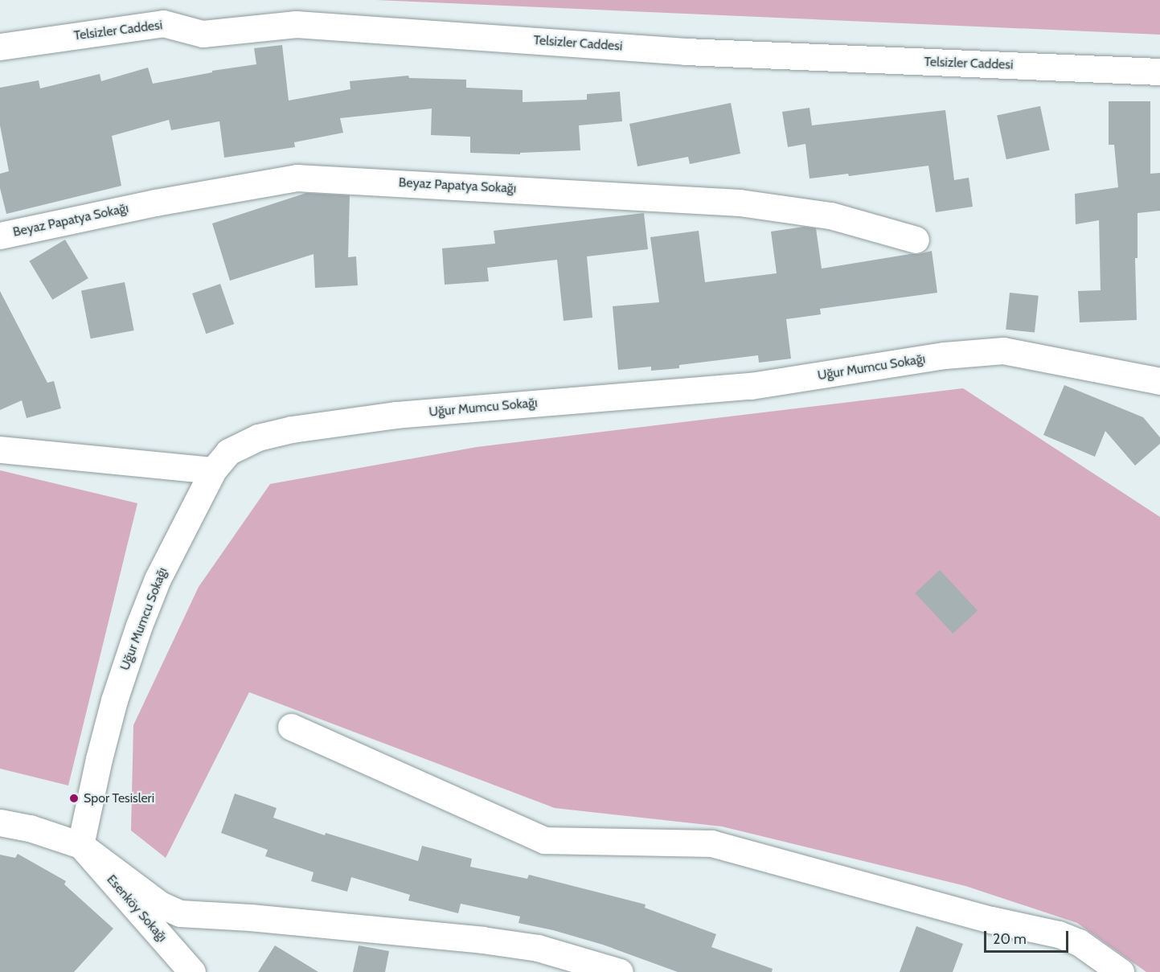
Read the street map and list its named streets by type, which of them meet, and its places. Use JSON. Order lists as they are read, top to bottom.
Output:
{
  "streets": {
    "street": [
      "Telsizler Caddesi",
      "Beyaz Papatya Sokağı",
      "Uğur Mumcu Sokağı",
      "Esenköy Sokağı"
    ]
  },
  "crossings": [
    ["Uğur Mumcu Sokağı", "Esenköy Sokağı"]
  ],
  "places": ["Spor Tesisleri"],
  "scale_bar": "20 m"
}
